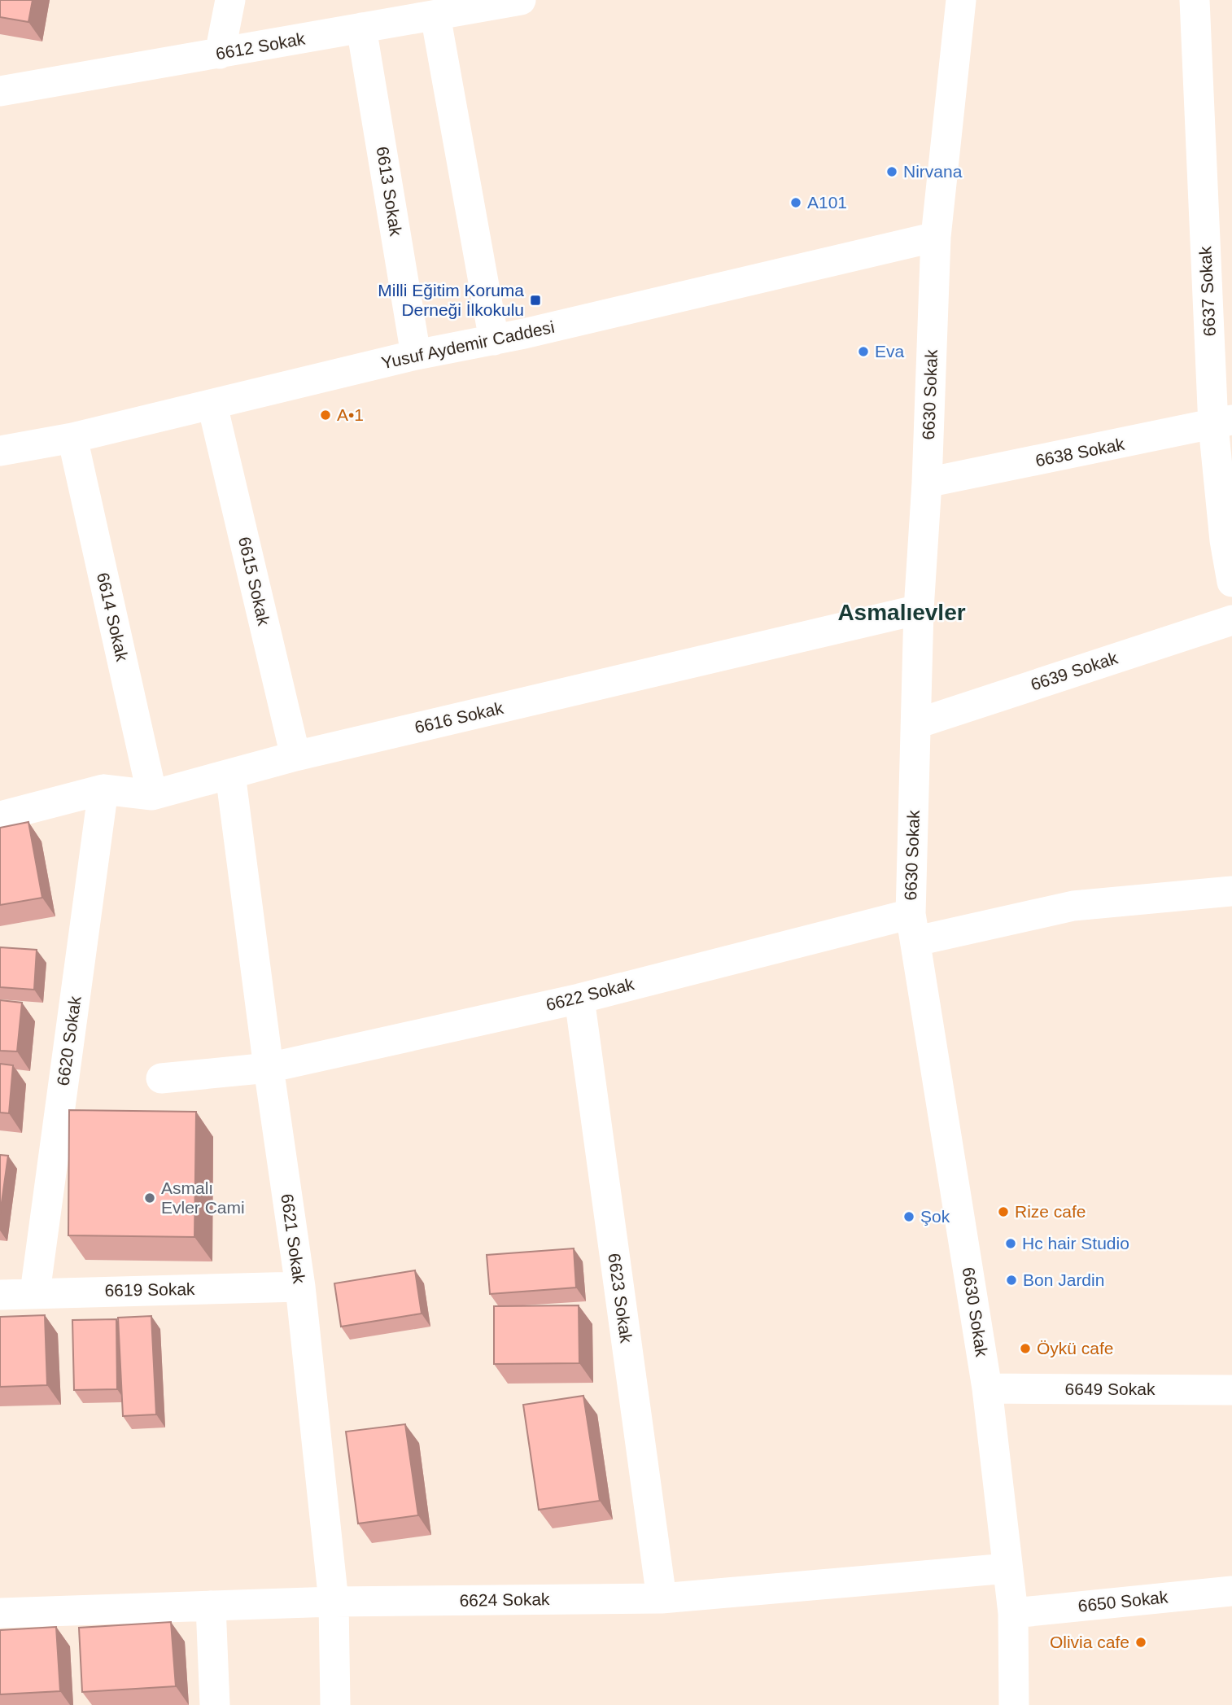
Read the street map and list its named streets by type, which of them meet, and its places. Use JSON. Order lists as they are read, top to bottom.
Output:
{
  "streets": {
    "street": [
      "6612 Sokak",
      "6613 Sokak",
      "6637 Sokak",
      "Yusuf Aydemir Caddesi",
      "6630 Sokak",
      "6638 Sokak",
      "6615 Sokak",
      "6614 Sokak",
      "6639 Sokak",
      "6616 Sokak",
      "6622 Sokak",
      "6620 Sokak",
      "6621 Sokak",
      "6619 Sokak",
      "6623 Sokak",
      "6649 Sokak",
      "6624 Sokak",
      "6650 Sokak"
    ]
  },
  "crossings": [
    ["6612 Sokak", "6613 Sokak"],
    ["6613 Sokak", "Yusuf Aydemir Caddesi"],
    ["6637 Sokak", "6638 Sokak"],
    ["Yusuf Aydemir Caddesi", "6630 Sokak"],
    ["Yusuf Aydemir Caddesi", "6615 Sokak"],
    ["Yusuf Aydemir Caddesi", "6614 Sokak"],
    ["6630 Sokak", "6638 Sokak"],
    ["6630 Sokak", "6639 Sokak"],
    ["6630 Sokak", "6616 Sokak"],
    ["6630 Sokak", "6622 Sokak"],
    ["6630 Sokak", "6649 Sokak"],
    ["6630 Sokak", "6624 Sokak"],
    ["6630 Sokak", "6650 Sokak"],
    ["6615 Sokak", "6616 Sokak"],
    ["6614 Sokak", "6616 Sokak"],
    ["6616 Sokak", "6620 Sokak"],
    ["6616 Sokak", "6621 Sokak"],
    ["6622 Sokak", "6621 Sokak"],
    ["6622 Sokak", "6623 Sokak"],
    ["6620 Sokak", "6619 Sokak"],
    ["6621 Sokak", "6619 Sokak"],
    ["6621 Sokak", "6624 Sokak"],
    ["6623 Sokak", "6624 Sokak"]
  ],
  "districts": ["Asmalıevler"],
  "places": {
    "other": [
      "Nirvana",
      "A101",
      "Eva",
      "A•1",
      "Asmalı Evler Cami",
      "Rize cafe",
      "Şok",
      "Hc hair Studio",
      "Bon Jardin",
      "Öykü cafe",
      "Olivia cafe"
    ],
    "transit": ["Milli Eğitim Koruma Derneği İlkokulu"]
  }
}
